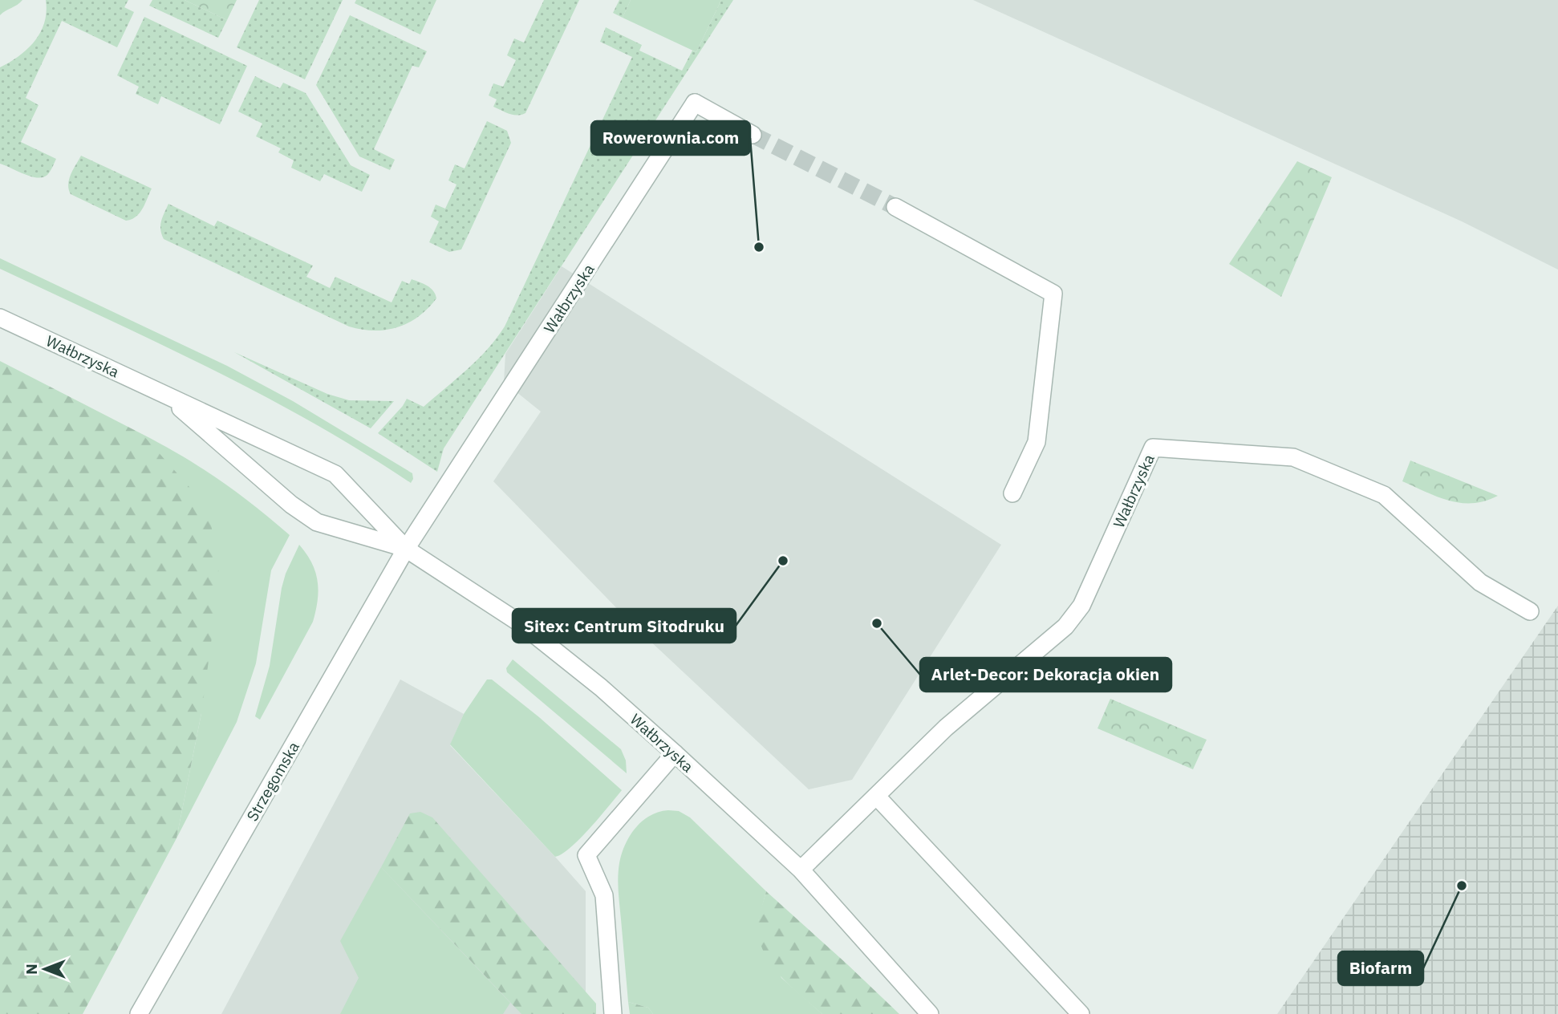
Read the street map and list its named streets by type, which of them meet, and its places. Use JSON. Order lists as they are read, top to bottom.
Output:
{
  "streets": {
    "street": ["Wałbrzyska", "Strzegomska"]
  },
  "crossings": [
    ["Wałbrzyska", "Strzegomska"]
  ],
  "places": [
    "Rowerownia.com",
    "Sitex: Centrum Sitodruku",
    "Arlet-Decor: Dekoracja okien",
    "Biofarm"
  ],
  "north": "left"
}
